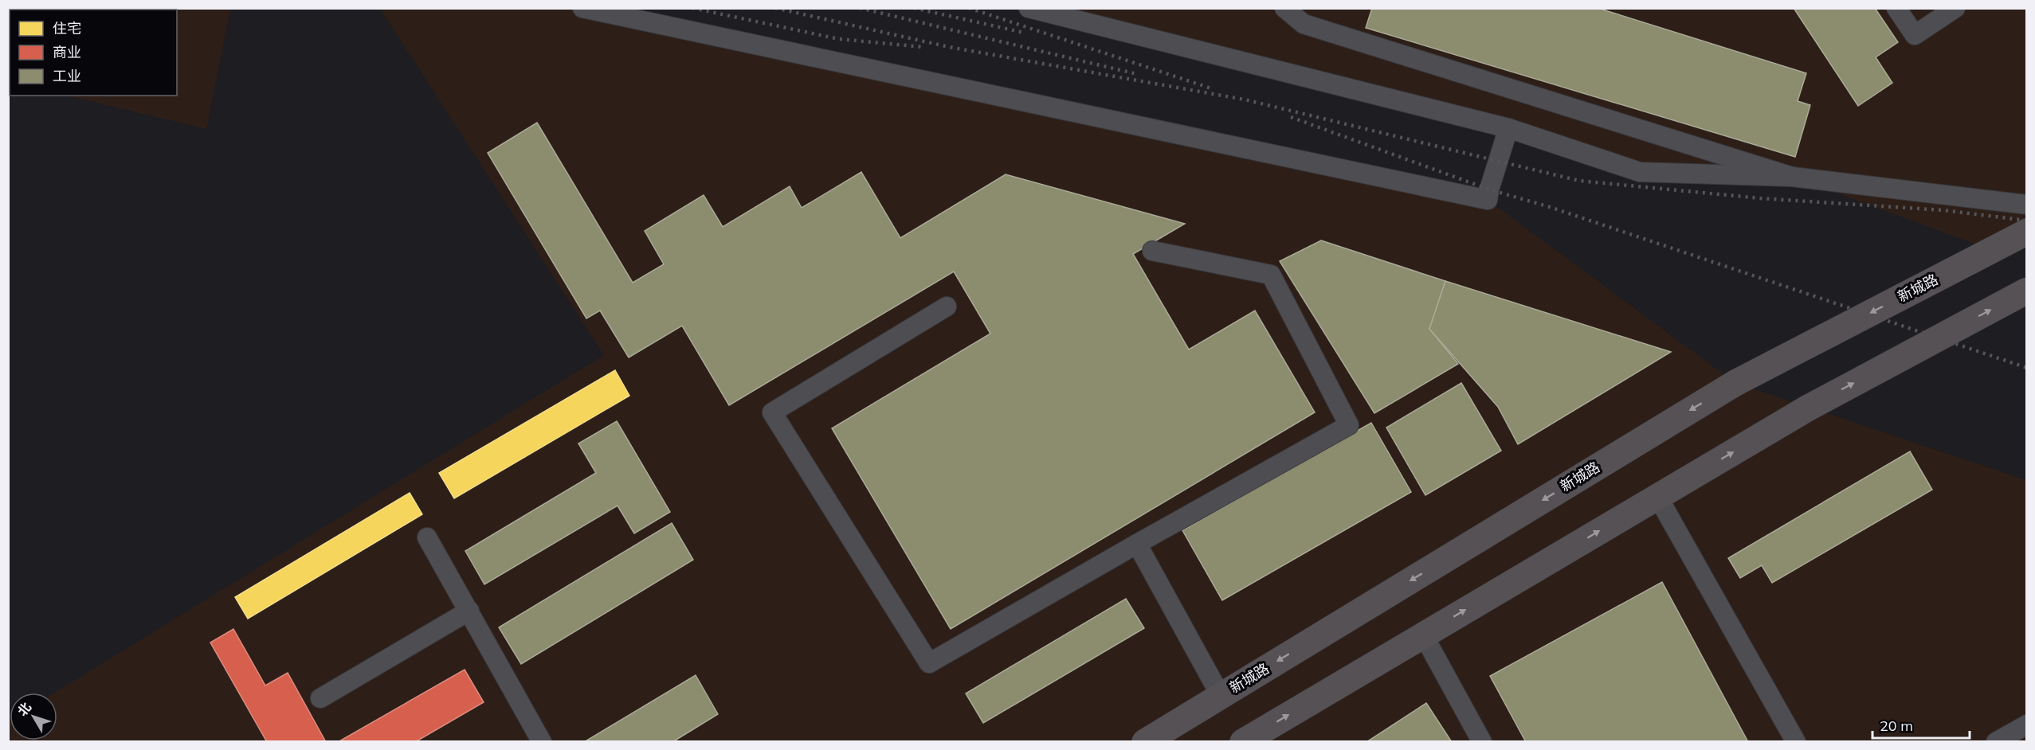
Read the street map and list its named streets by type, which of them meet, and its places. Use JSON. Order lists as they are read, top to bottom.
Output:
{
  "streets": {
    "main road": ["新城路"]
  },
  "legend": ["住宅", "商业", "工业"],
  "scale_bar": "20 m",
  "north": "top left"
}
